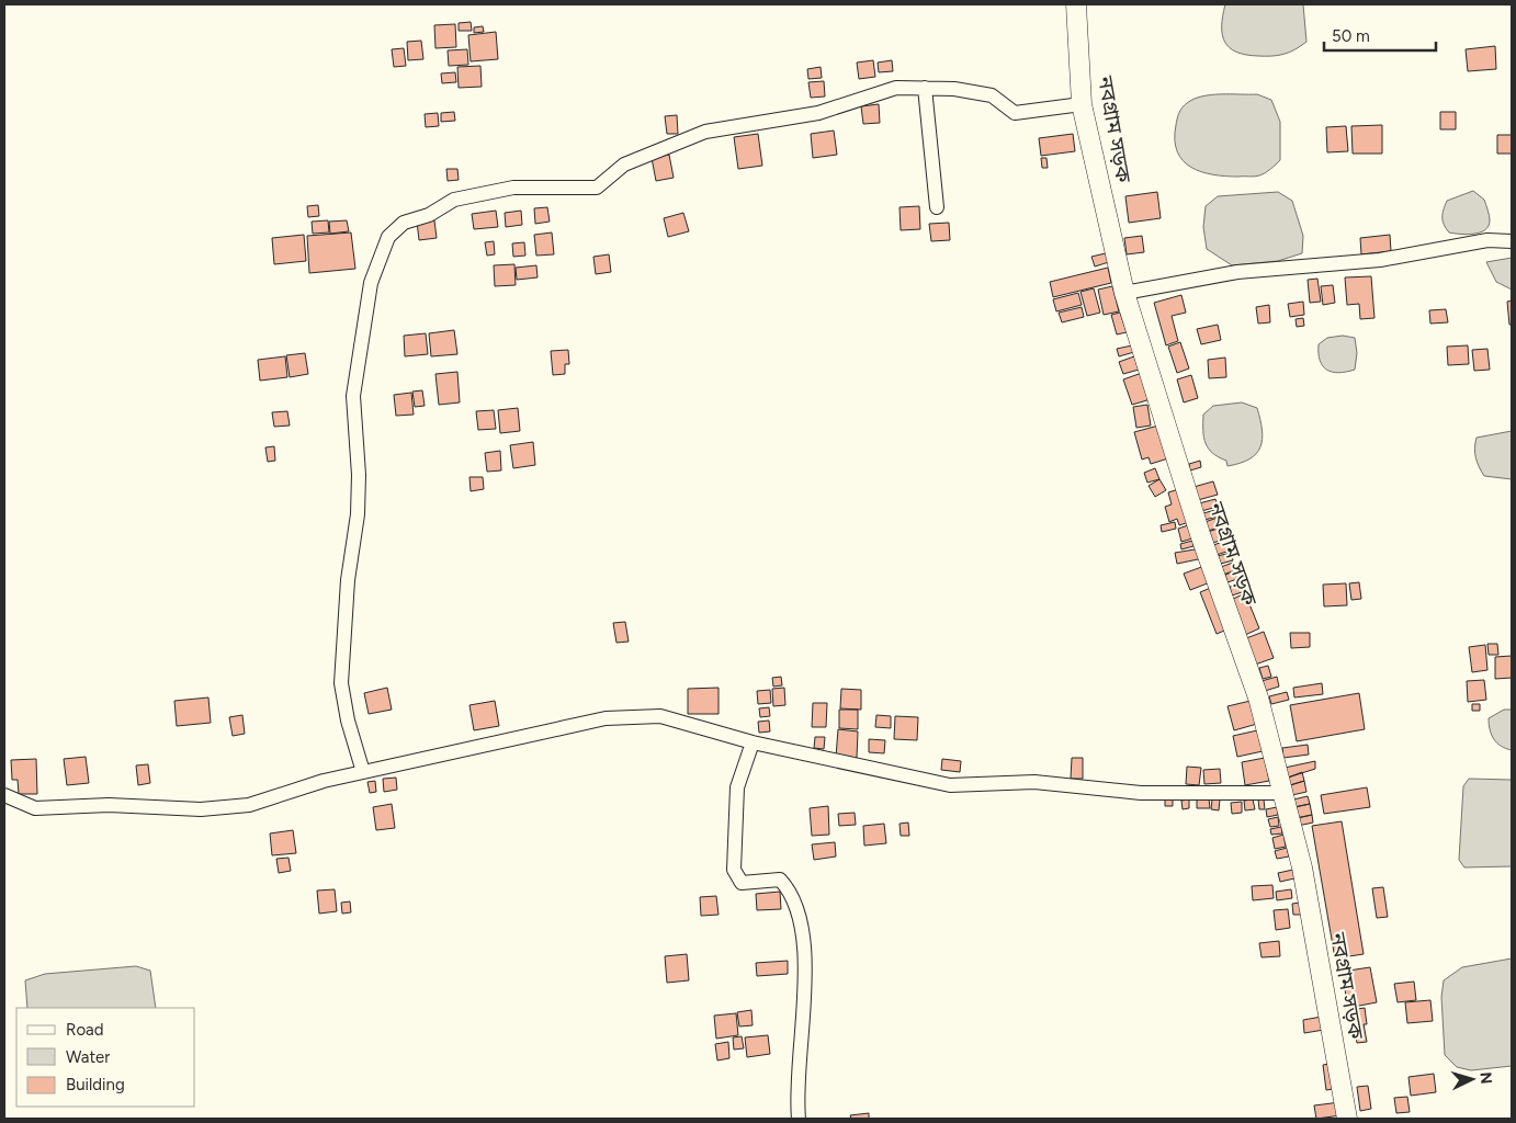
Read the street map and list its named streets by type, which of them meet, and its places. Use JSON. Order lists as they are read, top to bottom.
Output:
{
  "streets": {
    "main road": ["নবগ্রাম সড়ক"]
  },
  "legend": ["Road", "Water", "Building"],
  "scale_bar": "50 m",
  "north": "right"
}
